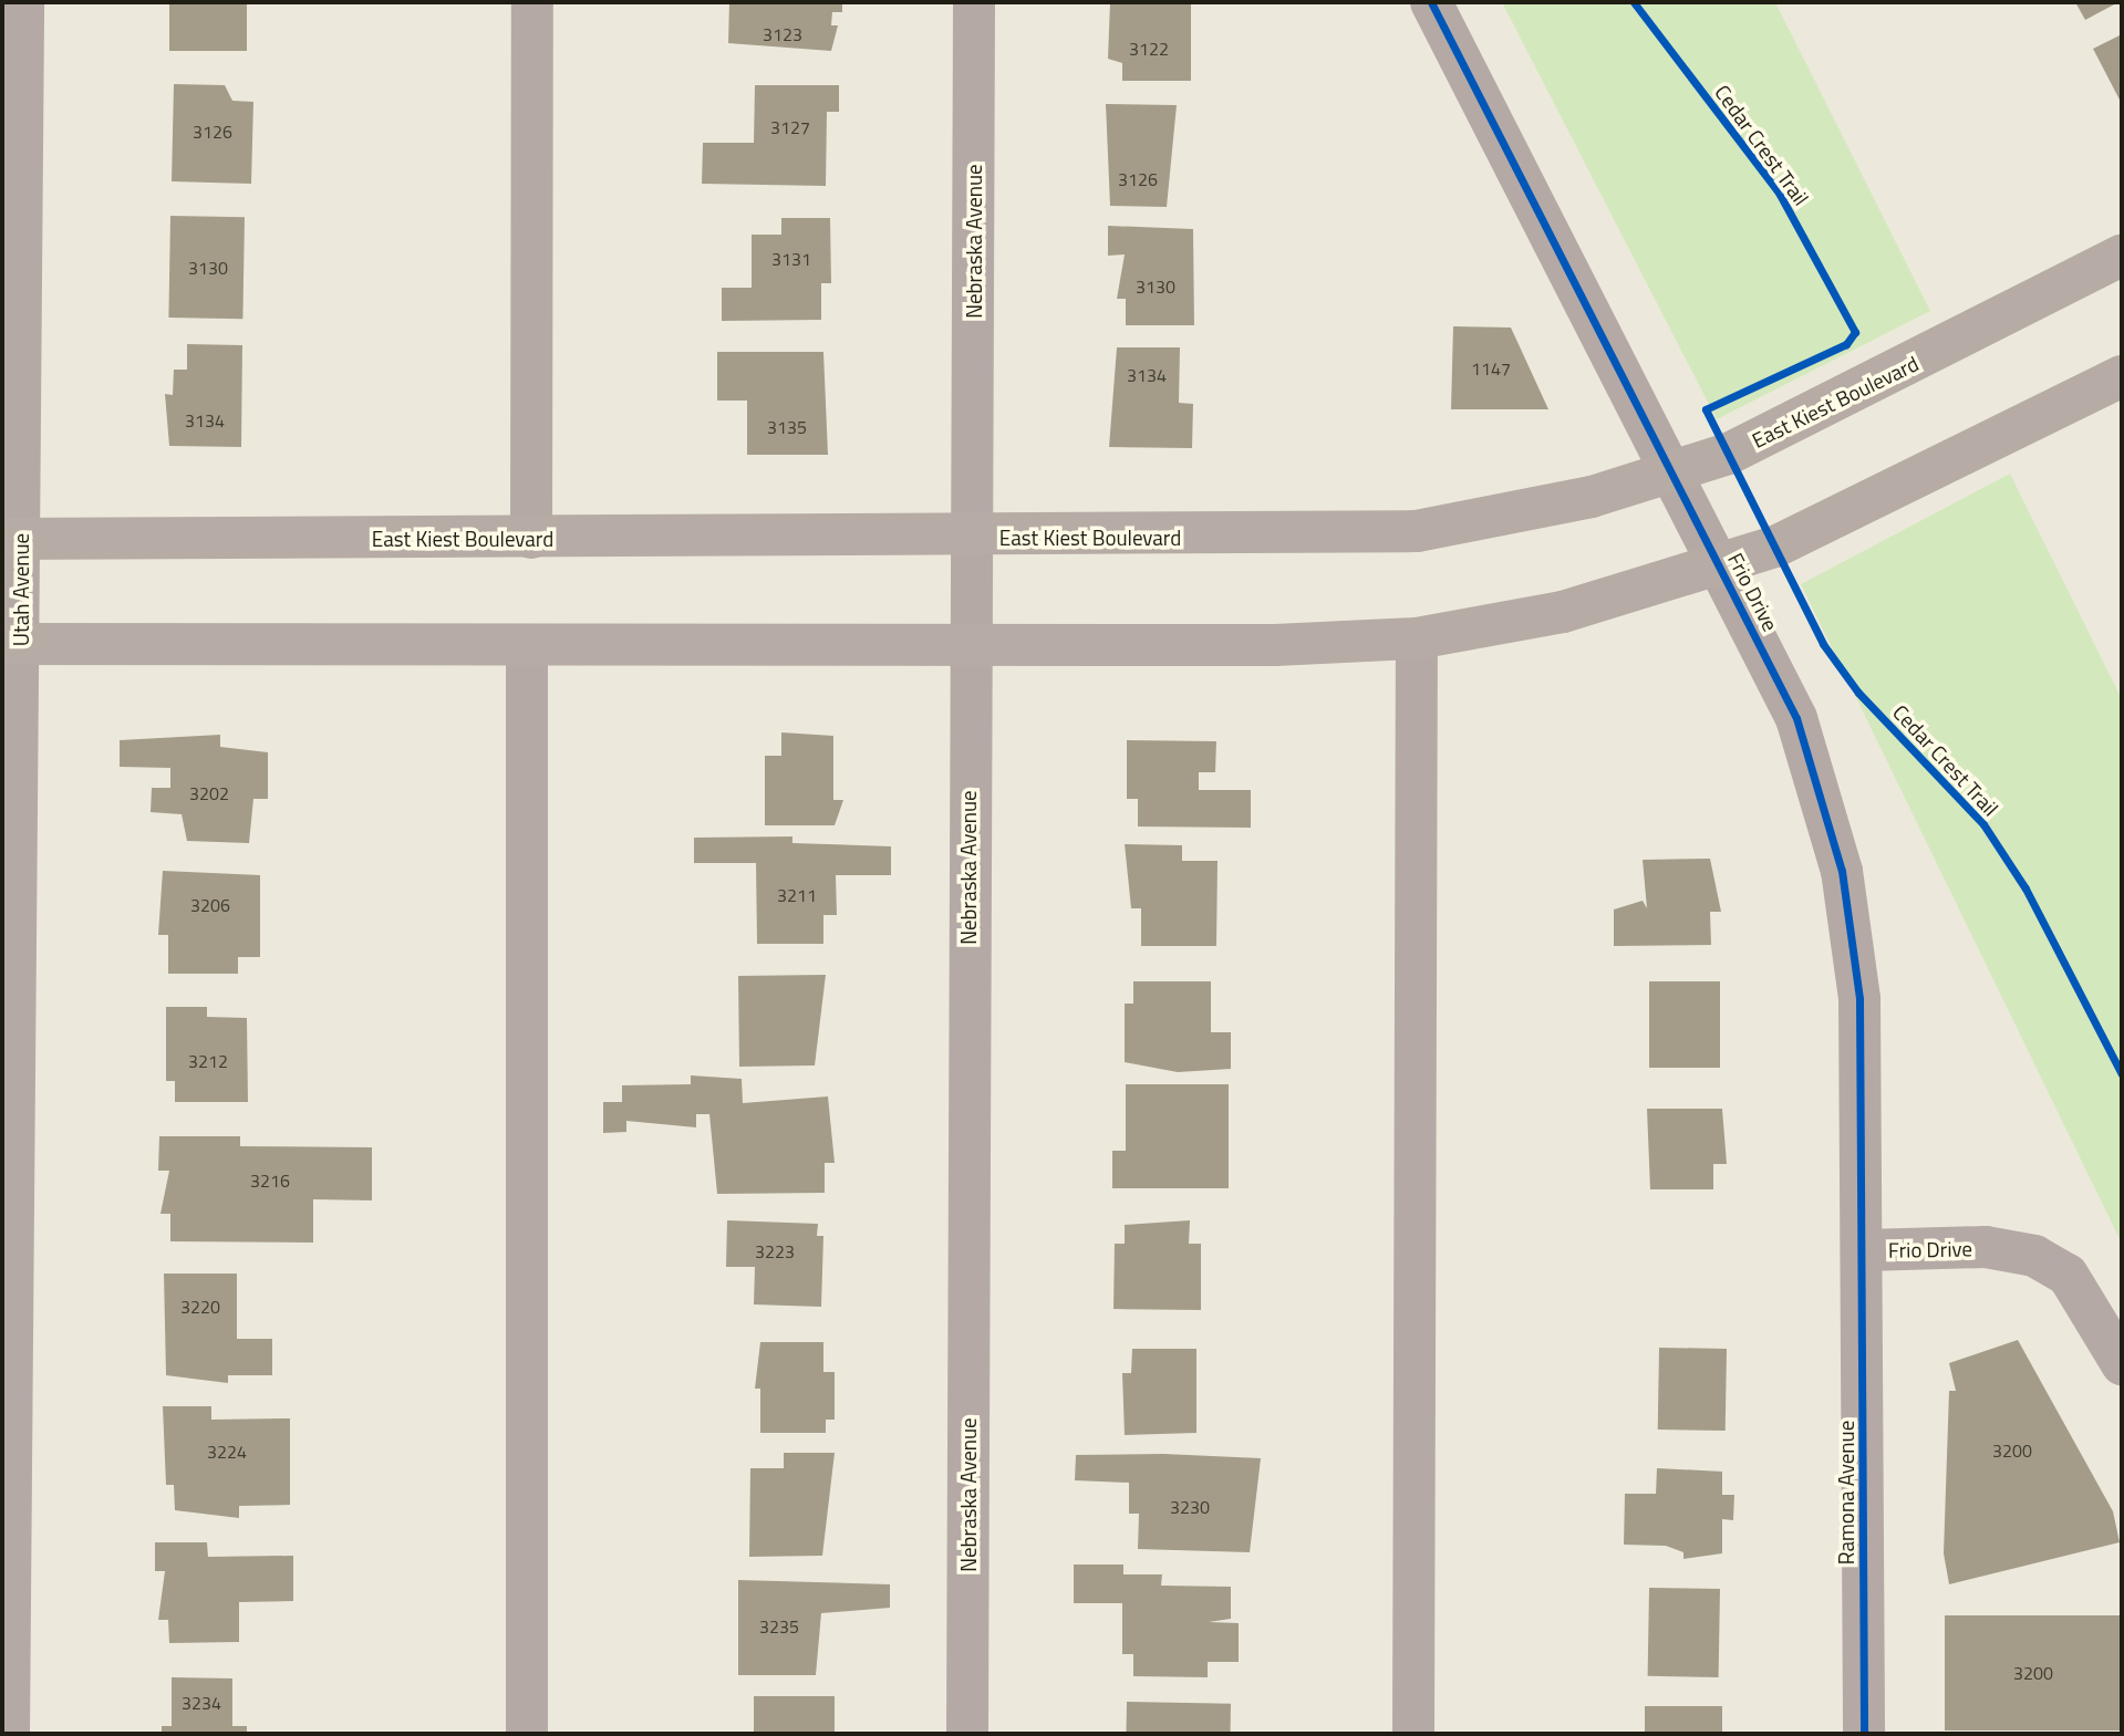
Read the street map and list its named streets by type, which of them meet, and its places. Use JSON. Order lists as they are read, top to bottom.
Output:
{
  "streets": {
    "main road": ["East Kiest Boulevard"],
    "street": [
      "Nebraska Avenue",
      "Utah Avenue",
      "Frio Drive",
      "Ramona Avenue"
    ],
    "cycle path": ["Cedar Crest Trail"]
  },
  "crossings": [
    ["Nebraska Avenue", "East Kiest Boulevard"],
    ["East Kiest Boulevard", "Utah Avenue"],
    ["East Kiest Boulevard", "Frio Drive"],
    ["Frio Drive", "Ramona Avenue"]
  ],
  "house_numbers": [
    "3123",
    "3122",
    "3127",
    "3126",
    "3126",
    "3131",
    "3130",
    "3130",
    "1147",
    "3134",
    "3134",
    "3135",
    "3202",
    "3211",
    "3206",
    "3212",
    "3216",
    "3223",
    "3220",
    "3200",
    "3224",
    "3230",
    "3235",
    "3200",
    "3234"
  ]
}
